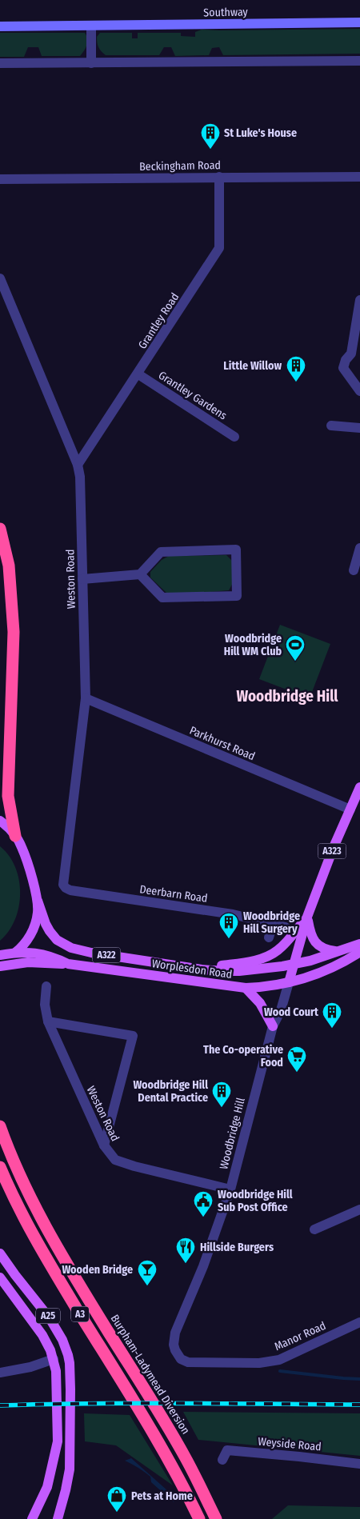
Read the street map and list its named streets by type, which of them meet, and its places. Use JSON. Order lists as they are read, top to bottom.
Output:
{
  "streets": {
    "highway": ["A3", "Burpham-Ladymead Diversion"],
    "main road": [
      "A323",
      "A322",
      "Worplesdon Road",
      "A25"
    ],
    "street": [
      "Southway",
      "Beckingham Road",
      "Grantley Road",
      "Grantley Gardens",
      "Weston Road",
      "Parkhurst Road",
      "Deerbarn Road",
      "Woodbridge Hill",
      "Manor Road",
      "Weyside Road"
    ]
  },
  "crossings": [
    ["Beckingham Road", "Grantley Road"],
    ["Grantley Road", "Grantley Gardens"],
    ["Grantley Road", "Weston Road"],
    ["Weston Road", "Parkhurst Road"],
    ["Weston Road", "Deerbarn Road"],
    ["Weston Road", "Woodbridge Hill"],
    ["Parkhurst Road", "A323"],
    ["Worplesdon Road", "Woodbridge Hill"],
    ["Woodbridge Hill", "Manor Road"]
  ],
  "districts": ["Woodbridge Hill"],
  "places": {
    "building": [
      "St Luke's House",
      "Little Willow",
      "Woodbridge Hill Surgery",
      "Wood Court",
      "Woodbridge Hill Dental Practice"
    ],
    "sports": ["Woodbridge Hill WM Club"],
    "supermarket": ["The Co-operative Food"],
    "public building": ["Woodbridge Hill Sub Post Office"],
    "restaurant": ["Hillside Burgers"],
    "bar": ["Wooden Bridge"],
    "shop": ["Pets at Home"]
  }
}
